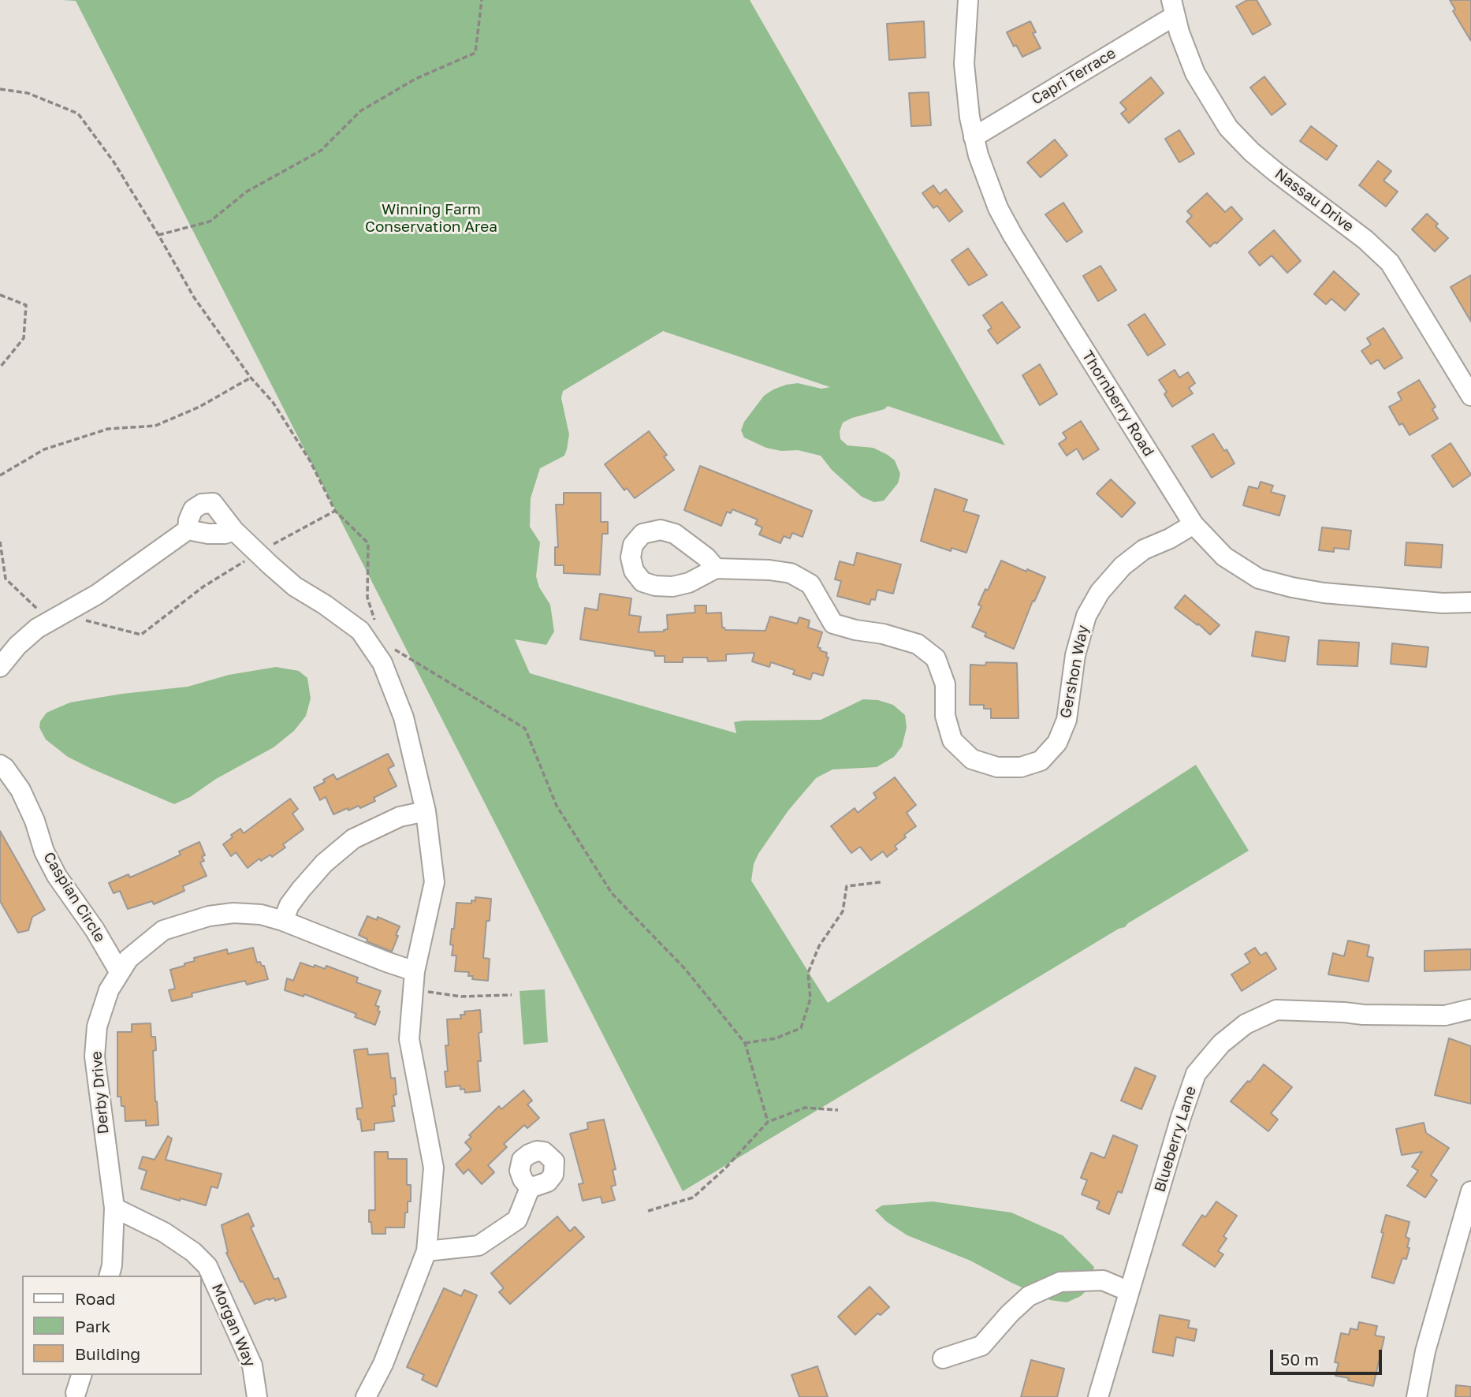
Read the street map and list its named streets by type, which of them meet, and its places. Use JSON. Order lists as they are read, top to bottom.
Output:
{
  "streets": {
    "street": [
      "Capri Terrace",
      "Nassau Drive",
      "Thornberry Road",
      "Gershon Way",
      "Caspian Circle",
      "Derby Drive",
      "Blueberry Lane",
      "Morgan Way"
    ]
  },
  "crossings": [
    ["Capri Terrace", "Nassau Drive"],
    ["Capri Terrace", "Thornberry Road"],
    ["Thornberry Road", "Gershon Way"],
    ["Caspian Circle", "Derby Drive"],
    ["Derby Drive", "Morgan Way"]
  ],
  "parks": ["Winning Farm Conservation Area"],
  "legend": ["Road", "Park", "Building"],
  "scale_bar": "50 m"
}
